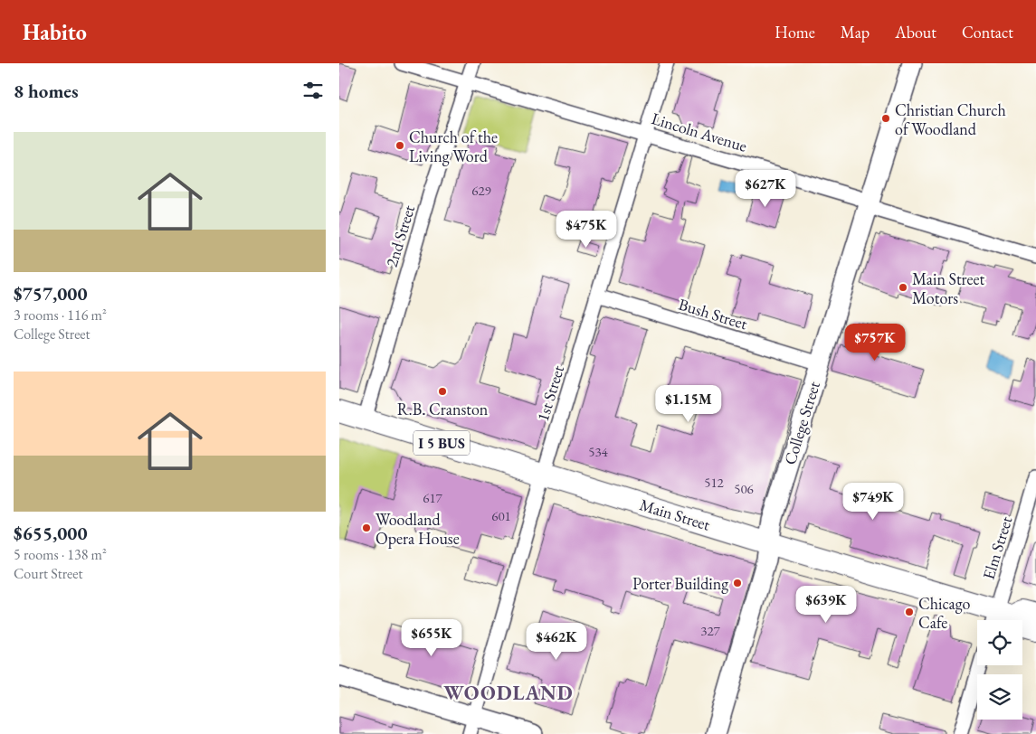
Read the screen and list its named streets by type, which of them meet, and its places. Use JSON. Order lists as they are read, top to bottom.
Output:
{
  "streets": {
    "main road": ["I 5 BUS", "Main Street"],
    "street": [
      "Lincoln Avenue",
      "2nd Street",
      "Bush Street",
      "1st Street",
      "College Street",
      "Elm Street"
    ]
  },
  "crossings": [
    ["Lincoln Avenue", "2nd Street"],
    ["Lincoln Avenue", "1st Street"],
    ["Lincoln Avenue", "College Street"],
    ["2nd Street", "Main Street"],
    ["Bush Street", "1st Street"],
    ["Bush Street", "College Street"],
    ["1st Street", "Main Street"],
    ["College Street", "Main Street"],
    ["Main Street", "Elm Street"]
  ],
  "districts": ["WOODLAND"],
  "places": [
    "Christian Church of Woodland",
    "Church of the Living Word",
    "Main Street Motors",
    "R.B. Cranston",
    "Woodland Opera House",
    "Porter Building",
    "Chicago Cafe"
  ],
  "house_numbers": [
    "629",
    "534",
    "512",
    "506",
    "617",
    "601",
    "327"
  ],
  "page": {
    "header": "Habito",
    "nav": [
      "Home",
      "Map",
      "About",
      "Contact"
    ],
    "heading": "8 homes",
    "list": [
      {
        "name": "$757,000",
        "note": "3 rooms · 116 m² · College Street"
      },
      {
        "name": "$655,000",
        "note": "5 rooms · 138 m² · Court Street"
      }
    ],
    "price": [
      "$627K",
      "$475K",
      "$757K",
      "$1.15M",
      "$749K",
      "$639K",
      "$655K",
      "$462K"
    ]
  }
}
